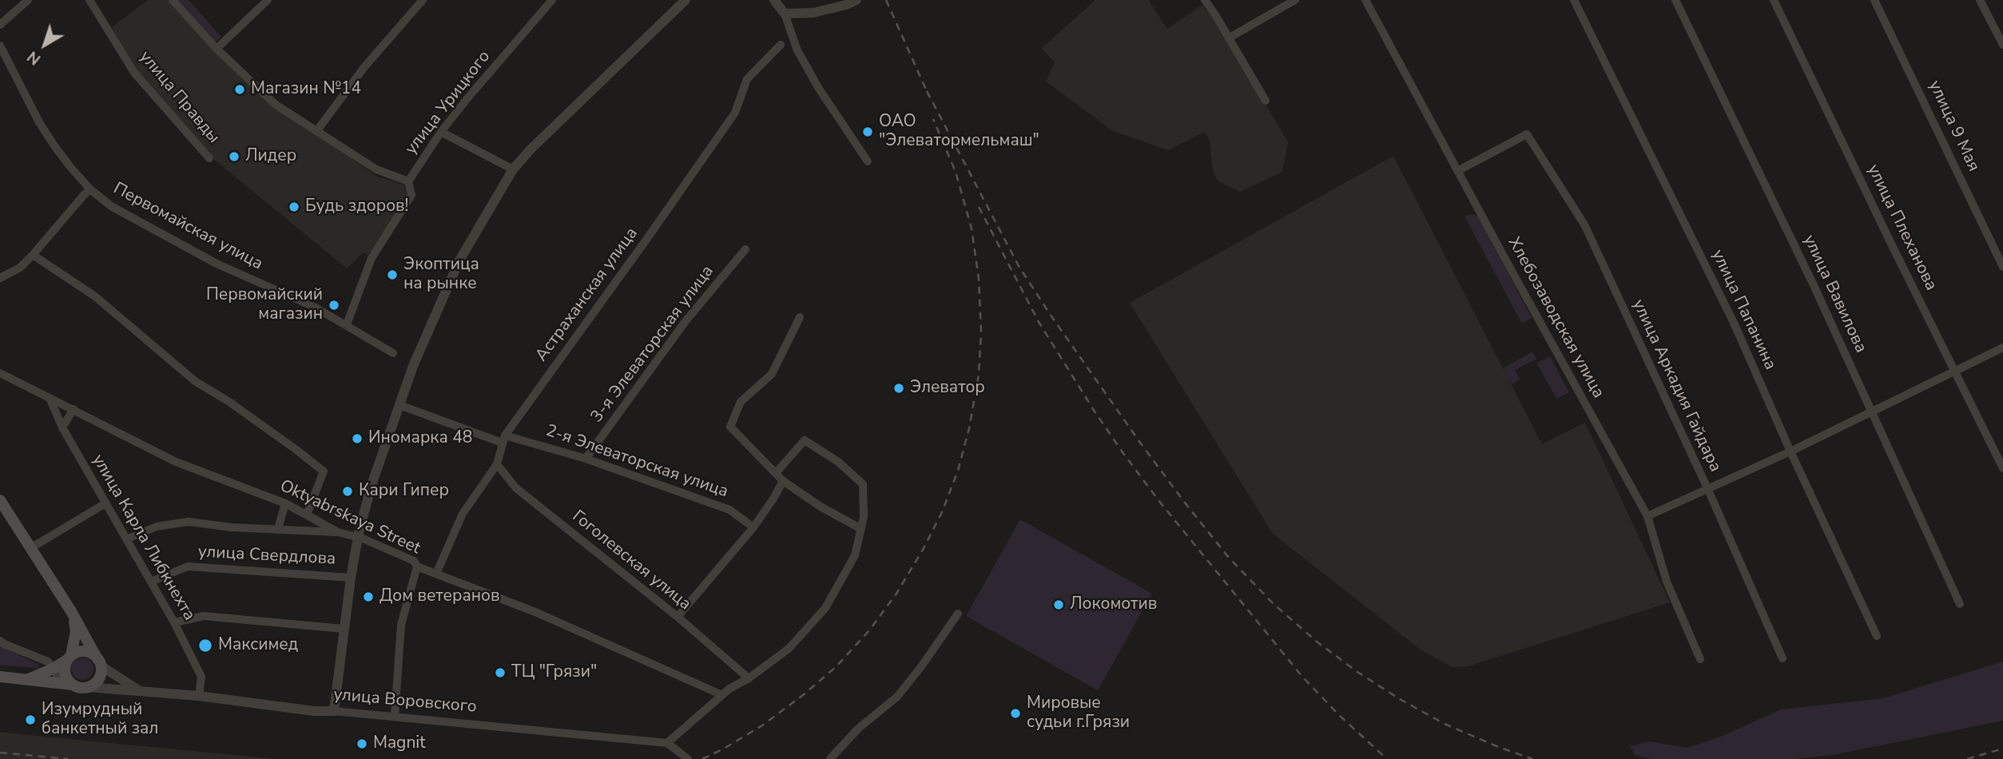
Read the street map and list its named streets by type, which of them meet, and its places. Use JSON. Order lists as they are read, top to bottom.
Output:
{
  "streets": {
    "street": [
      "улица Правды",
      "улица Урицкого",
      "улица 9 Мая",
      "Первомайская улица",
      "улица Плеханова",
      "улица Вавилова",
      "Астраханская улица",
      "улица Папанина",
      "Хлебозаводская улица",
      "3-я Элеваторская улица",
      "улица Аркадия Гайдара",
      "2-я Элеваторская улица",
      "Oktyabrskaya Street",
      "улица Карла Либкнехта",
      "улица Свердлова",
      "Гоголевская улица",
      "улица Воровского"
    ]
  },
  "crossings": [
    ["улица Урицкого", "Первомайская улица"],
    ["Астраханская улица", "2-я Элеваторская улица"],
    ["Астраханская улица", "Oktyabrskaya Street"],
    ["Астраханская улица", "Гоголевская улица"],
    ["Хлебозаводская улица", "улица Аркадия Гайдара"],
    ["3-я Элеваторская улица", "2-я Элеваторская улица"],
    ["Oktyabrskaya Street", "улица Карла Либкнехта"],
    ["улица Карла Либкнехта", "улица Свердлова"],
    ["улица Карла Либкнехта", "улица Воровского"]
  ],
  "places": [
    "Магазин №14",
    "ОАО \"Элеватормельмаш\"",
    "Лидер",
    "Будь здоров!",
    "Экоптица на рынке",
    "Первомайский магазин",
    "Элеватор",
    "Иномарка 48",
    "Кари Гипер",
    "Дом ветеранов",
    "Локомотив",
    "Максимед",
    "ТЦ \"Грязи\"",
    "Мировые судьи г.Грязи",
    "Изумрудный банкетный зал",
    "Magnit"
  ],
  "north": "bottom left"
}
